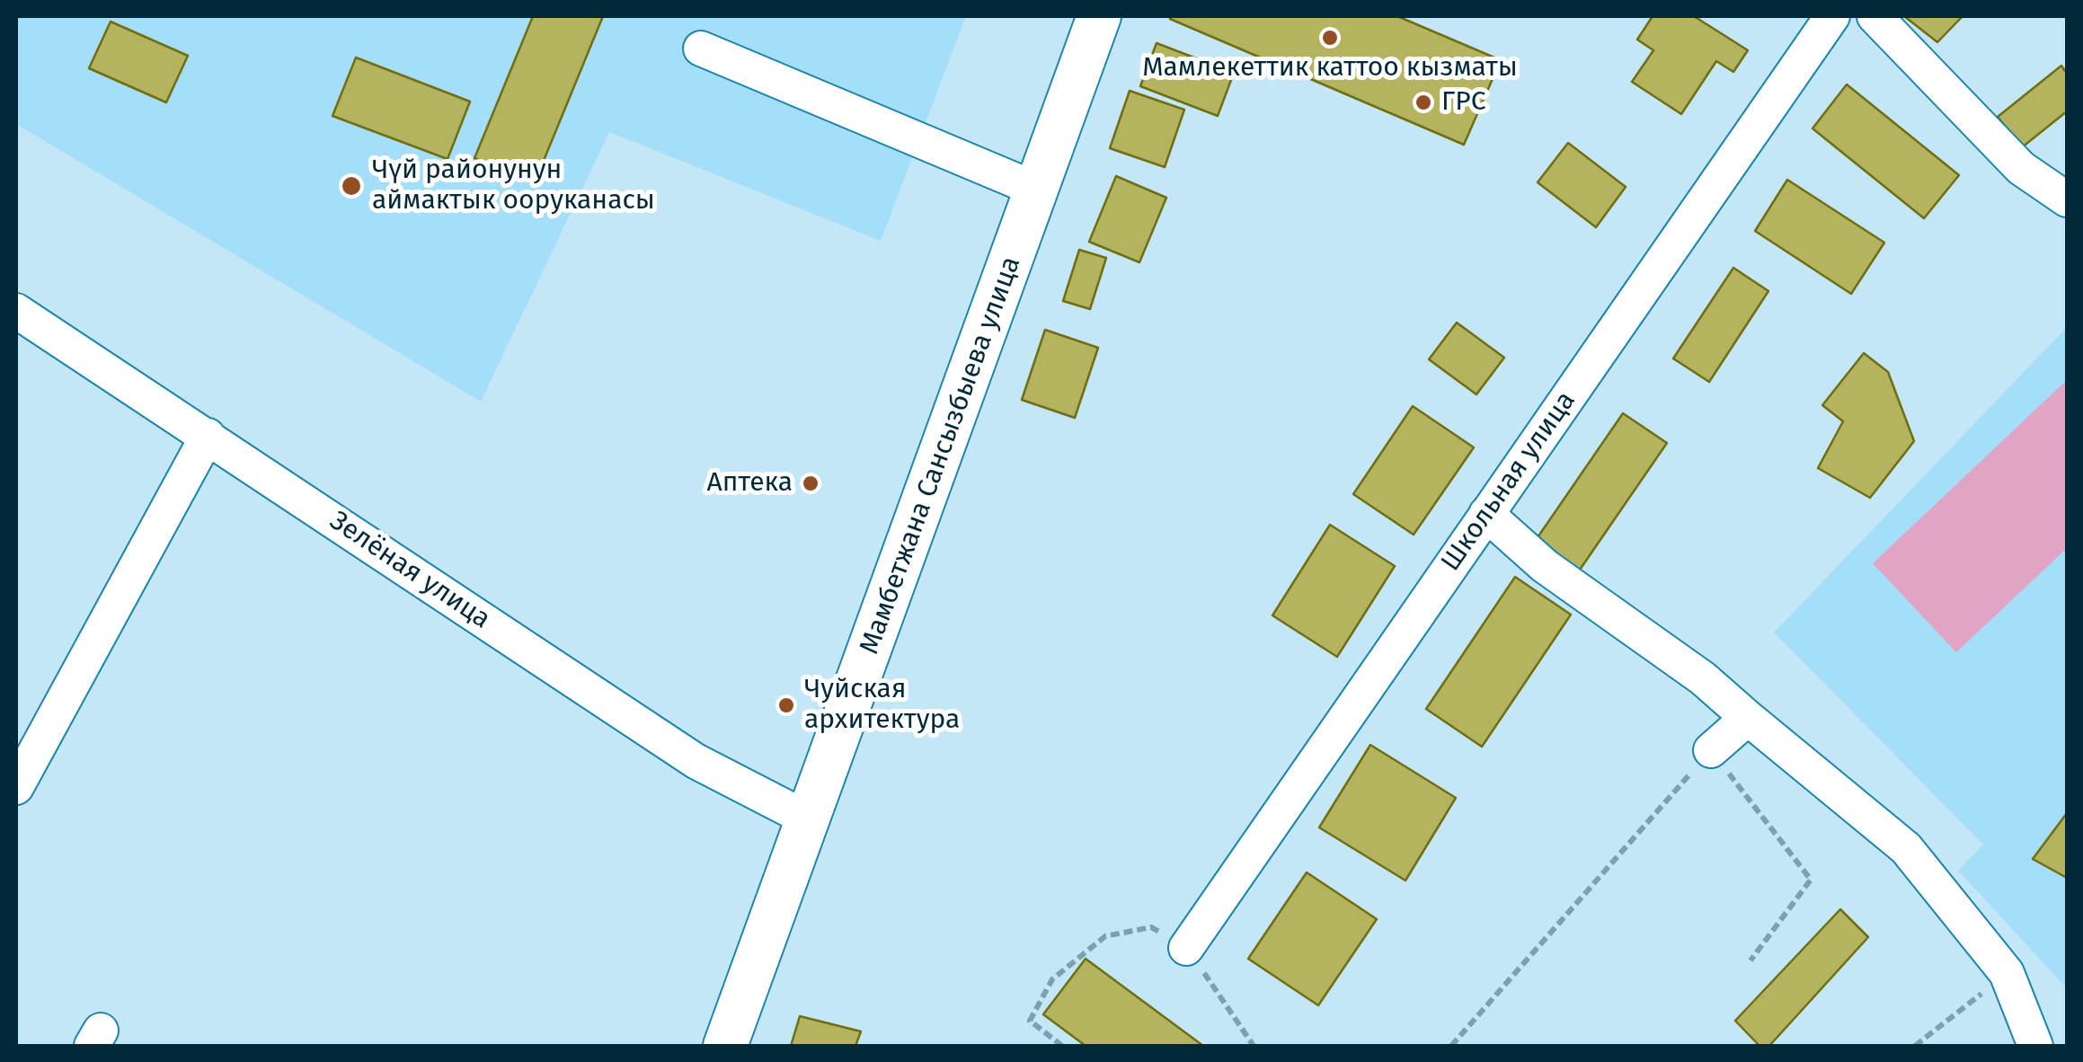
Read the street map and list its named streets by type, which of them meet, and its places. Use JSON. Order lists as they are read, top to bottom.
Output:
{
  "streets": {
    "main road": ["Мамбетжана Сансызбыева улица"],
    "street": ["Школьная улица", "Зелёная улица"]
  },
  "crossings": [
    ["Мамбетжана Сансызбыева улица", "Зелёная улица"]
  ],
  "places": [
    "Мамлекеттик каттоо кызматы",
    "ГРС",
    "Чүй районунун аймактык ооруканасы",
    "Аптека",
    "Чуйская архитектура"
  ]
}
